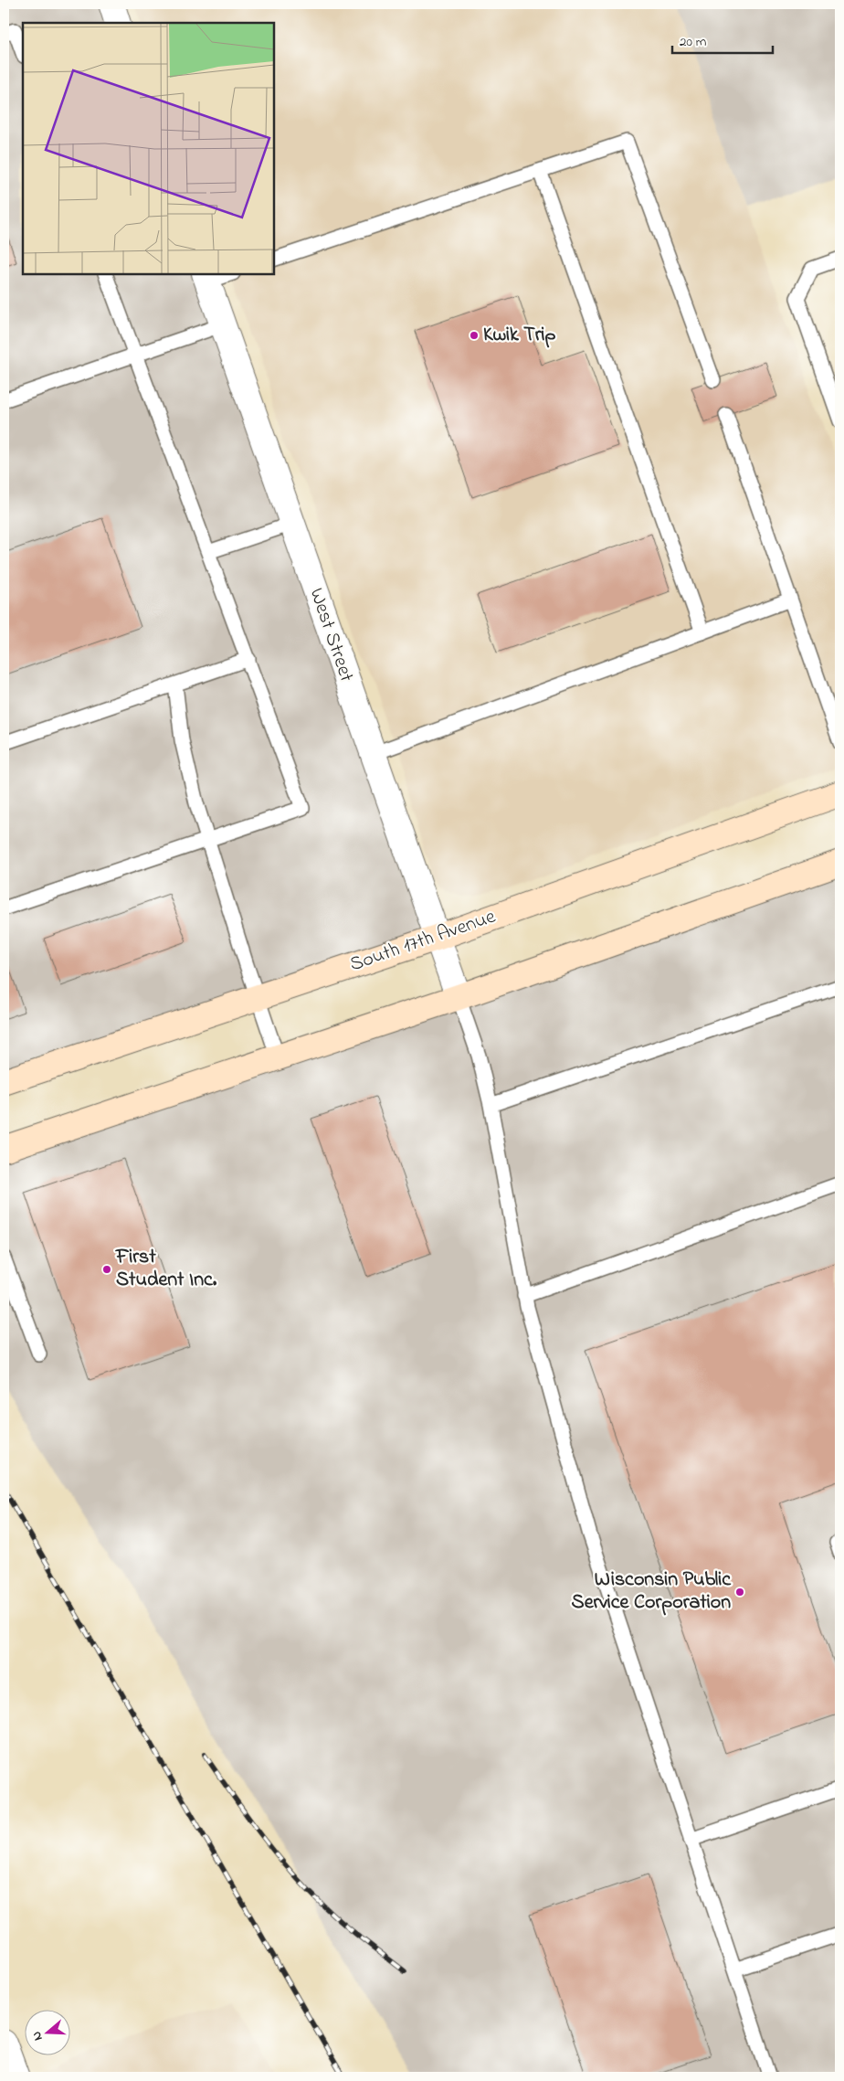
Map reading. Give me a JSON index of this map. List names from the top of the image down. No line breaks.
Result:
{"streets":{"main road":["South 17th Avenue"],"street":["West Street"]},"crossings":[["West Street","South 17th Avenue"]],"places":["Kwik Trip","First Student Inc.","Wisconsin Public Service Corporation"],"scale_bar":"20 m","north":"left"}
